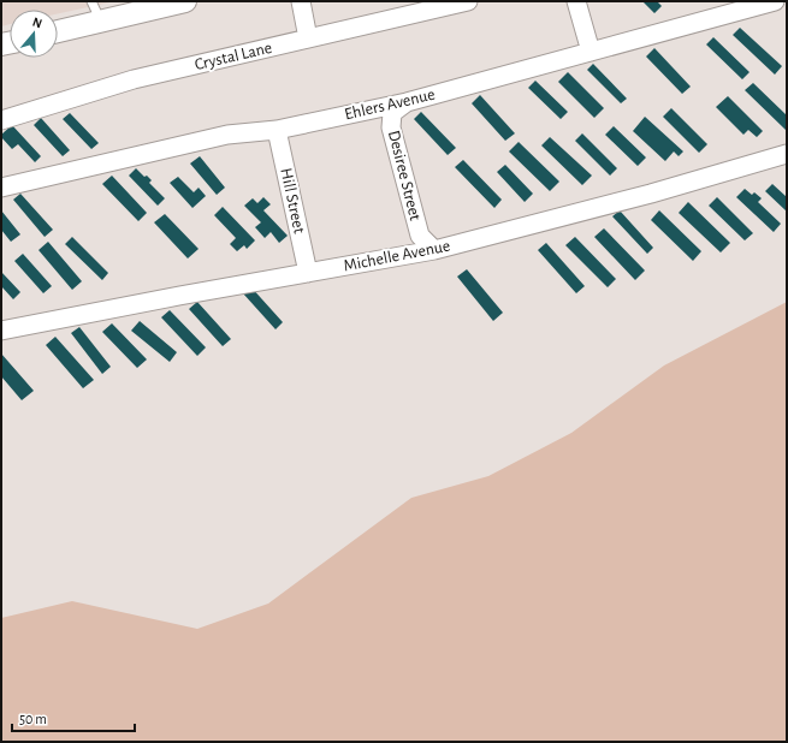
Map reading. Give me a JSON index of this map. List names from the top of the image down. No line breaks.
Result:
{"streets":{"street":["Crystal Lane","Ehlers Avenue","Desiree Street","Hill Street","Michelle Avenue"]},"crossings":[["Ehlers Avenue","Desiree Street"],["Ehlers Avenue","Hill Street"],["Desiree Street","Michelle Avenue"],["Hill Street","Michelle Avenue"]],"scale_bar":"50 m","north":"top"}
